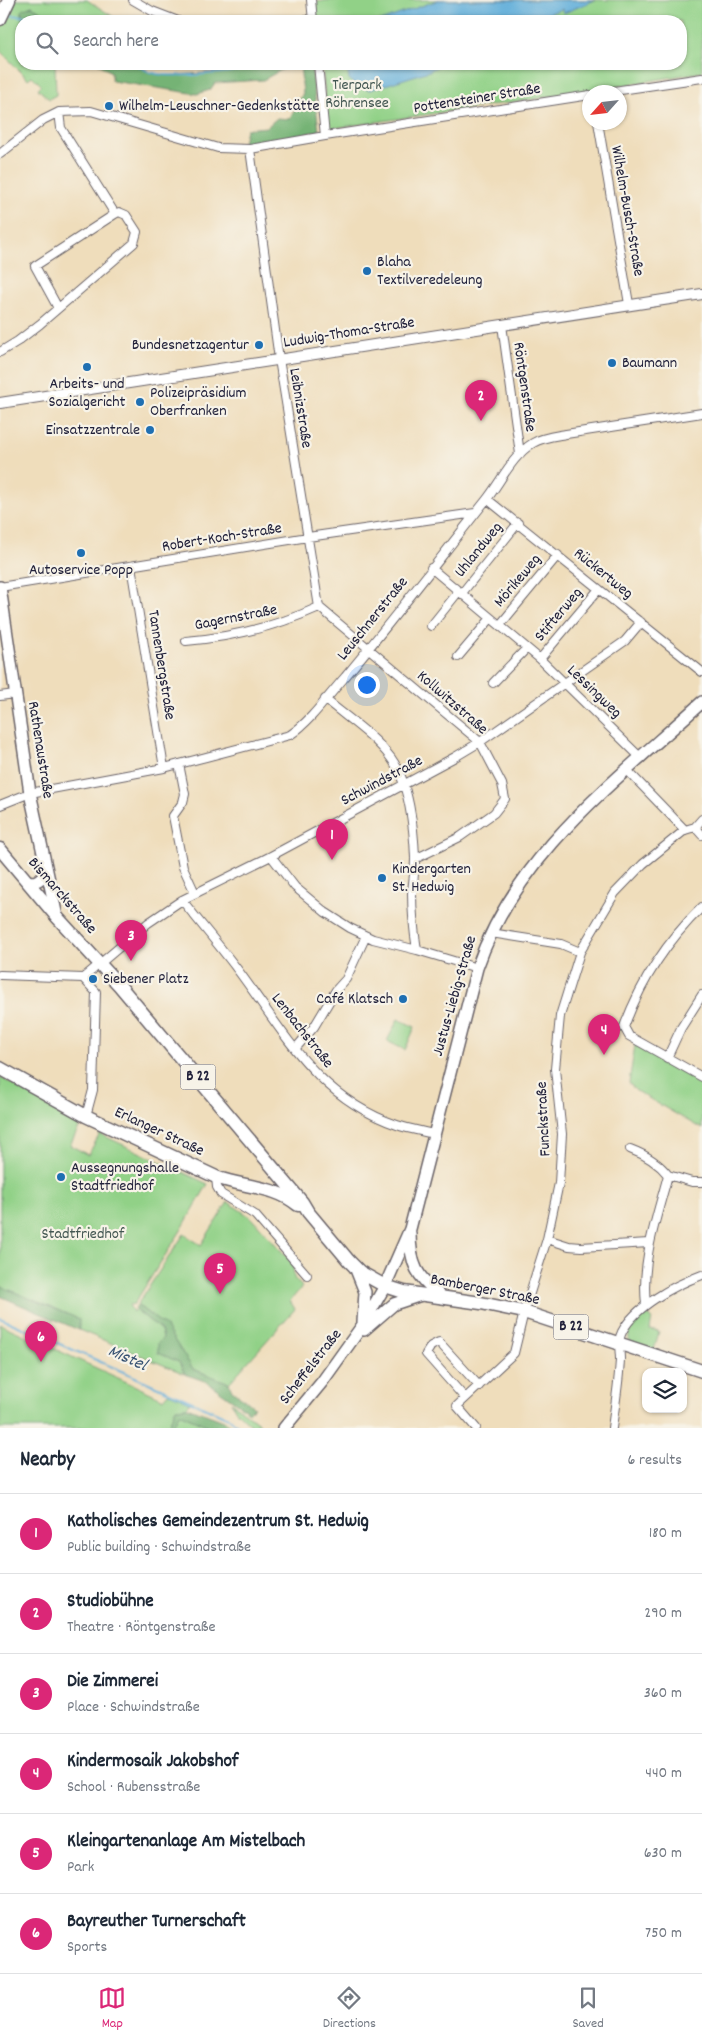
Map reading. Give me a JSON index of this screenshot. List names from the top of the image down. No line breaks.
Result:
{"streets":{"main road":["Rathenaustraße","Bismarckstraße","Justus-Liebig-Straße","B 22","Erlanger Straße","Bamberger Straße","Scheffelstraße"],"street":["Pottensteiner Straße","Wilhelm-Busch-Straße","Ludwig-Thoma-Straße","Röntgenstraße","Leibnizstraße","Robert-Koch-Straße","Uhlandweg","Rückertweg","Mörikeweg","Stifterweg","Gagernstraße","Leuschnerstraße","Tannenbergstraße","Lessingweg","Kollwitzstraße","Schwindstraße","Lenbachstraße","Funckstraße"]},"crossings":[["Pottensteiner Straße","Leibnizstraße"],["Wilhelm-Busch-Straße","Ludwig-Thoma-Straße"],["Ludwig-Thoma-Straße","Röntgenstraße"],["Ludwig-Thoma-Straße","Leibnizstraße"],["Röntgenstraße","Leuschnerstraße"],["Leibnizstraße","Robert-Koch-Straße"],["Leibnizstraße","Gagernstraße"],["Robert-Koch-Straße","Leuschnerstraße"],["Robert-Koch-Straße","Tannenbergstraße"],["Robert-Koch-Straße","Rathenaustraße"],["Uhlandweg","Rückertweg"],["Uhlandweg","Lessingweg"],["Rückertweg","Mörikeweg"],["Rückertweg","Stifterweg"],["Rückertweg","Leuschnerstraße"],["Rückertweg","Schwindstraße"],["Mörikeweg","Lessingweg"],["Stifterweg","Lessingweg"],["Leuschnerstraße","Tannenbergstraße"],["Leuschnerstraße","Lessingweg"],["Leuschnerstraße","Kollwitzstraße"],["Leuschnerstraße","Rathenaustraße"],["Lessingweg","Schwindstraße"],["Lessingweg","Justus-Liebig-Straße"],["Kollwitzstraße","Schwindstraße"],["Rathenaustraße","Bismarckstraße"],["Schwindstraße","Bismarckstraße"],["Schwindstraße","Lenbachstraße"],["Bismarckstraße","B 22"],["Justus-Liebig-Straße","Lenbachstraße"],["Justus-Liebig-Straße","Scheffelstraße"],["B 22","Erlanger Straße"],["B 22","Bamberger Straße"],["B 22","Scheffelstraße"],["Funckstraße","Bamberger Straße"],["Bamberger Straße","Scheffelstraße"]],"water":["Mistel"],"parks":["Tierpark Röhrensee","Stadtfriedhof"],"places":["Wilhelm-Leuschner-Gedenkstätte","Blaha Textilveredeleung","Bundesnetzagentur","Baumann","Arbeits- und Sozialgericht","Polizeipräsidium Oberfranken","Einsatzzentrale","Autoservice Popp","Kindergarten St. Hedwig","Siebener Platz","Café Klatsch","Aussegnungshalle Stadtfriedhof"],"north":"bottom left","page":{"search":"Search here","pins":["2","1","3","4","5","6"],"heading":["Nearby","6 results"],"list":[{"mark":"1","name":"Katholisches Gemeindezentrum St. Hedwig","note":"Public building · Schwindstraße","value":"180 m"},{"mark":"2","name":"Studiobühne","note":"Theatre · Röntgenstraße","value":"290 m"},{"mark":"3","name":"Die Zimmerei","note":"Place · Schwindstraße","value":"360 m"},{"mark":"4","name":"Kindermosaik Jakobshof","note":"School · Rubensstraße","value":"440 m"},{"mark":"5","name":"Kleingartenanlage Am Mistelbach","note":"Park","value":"630 m"},{"mark":"6","name":"Bayreuther Turnerschaft","note":"Sports","value":"750 m"}],"nav":["Map","Directions","Saved"]}}
